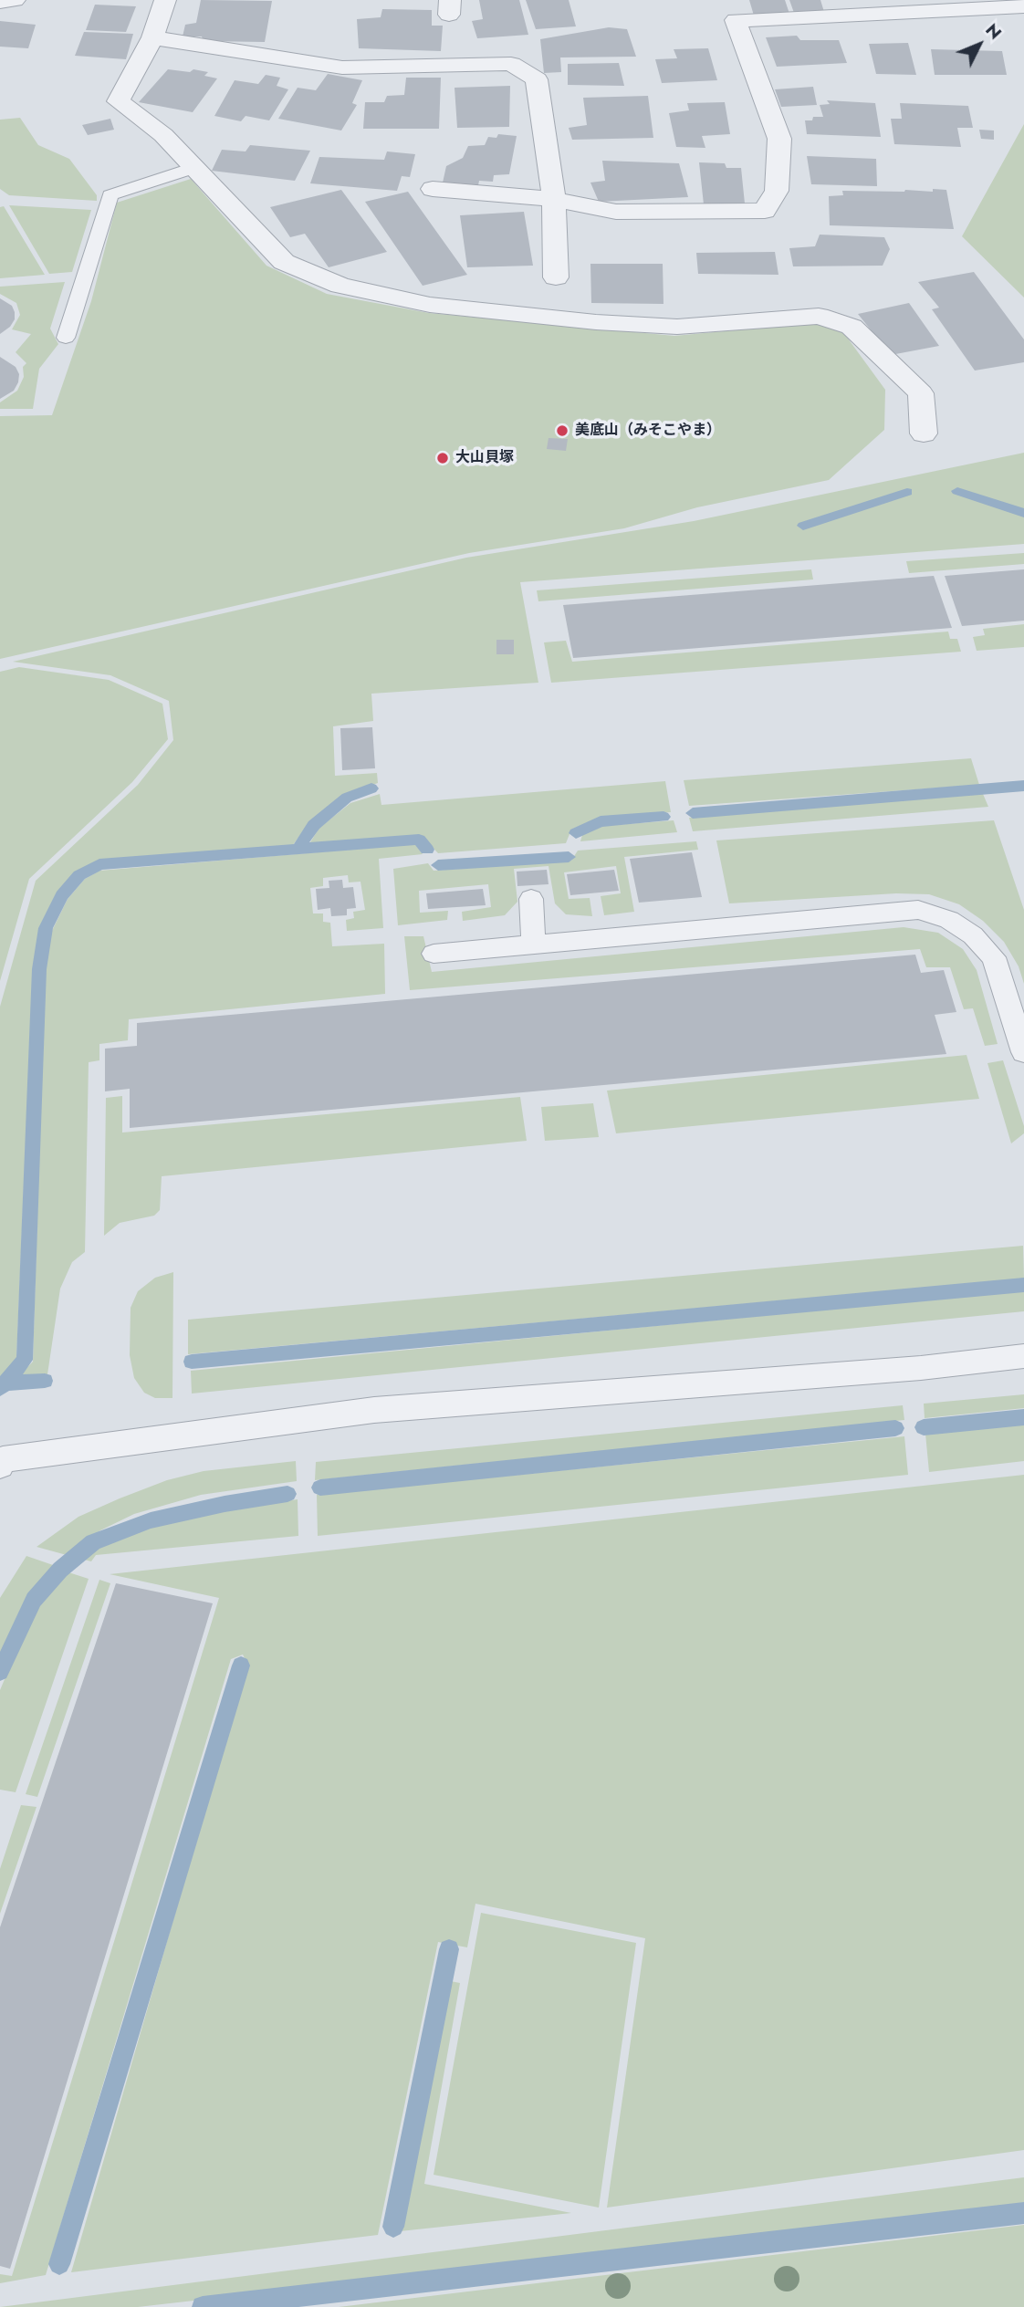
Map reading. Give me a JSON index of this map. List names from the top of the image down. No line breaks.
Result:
{"places":["美底山（みそこやま）","大山貝塚"],"north":"top right"}
